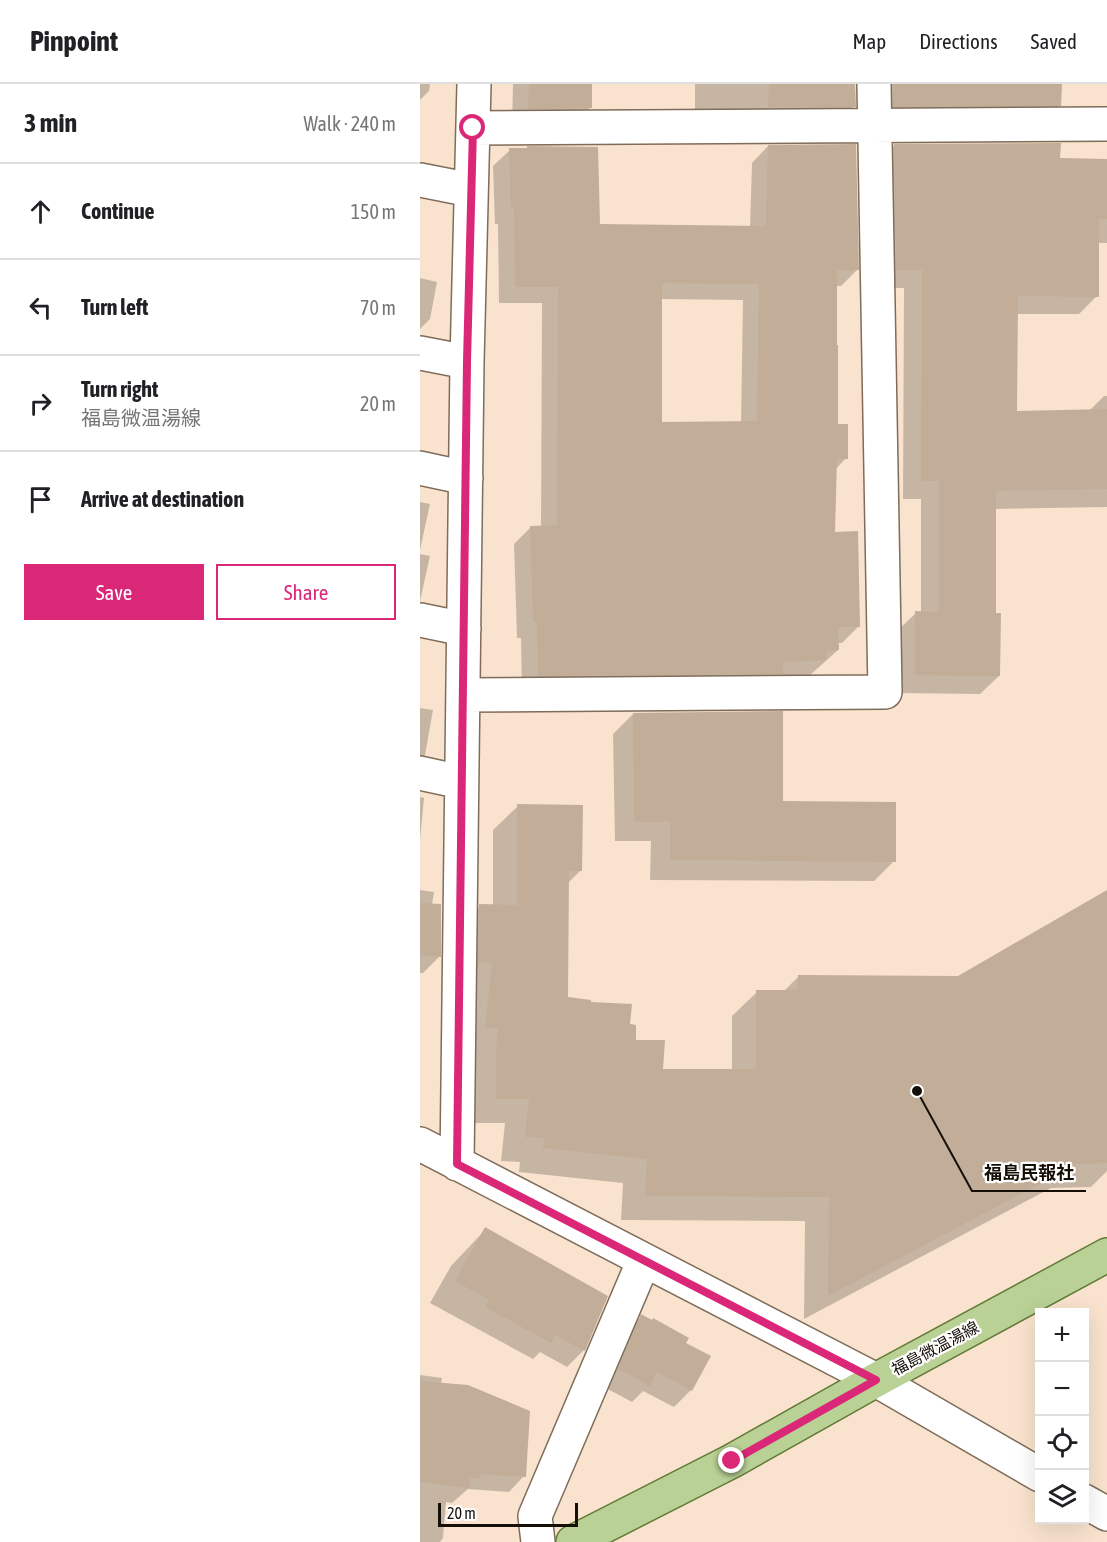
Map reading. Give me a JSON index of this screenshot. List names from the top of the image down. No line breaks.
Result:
{"streets":{"main road":["福島微温湯線"]},"places":["福島民報社"],"scale_bar":"20 m","page":{"header":"Pinpoint","nav":["Map","Directions","Saved"],"heading":["3 min","Walk · 240 m"],"list":[["Continue","150 m"],["Turn left","70 m"],["Turn right","福島微温湯線","20 m"],"Arrive at destination"],"buttons":["Save","Share"],"map_buttons":["+","−"],"scale":"20 m"}}
